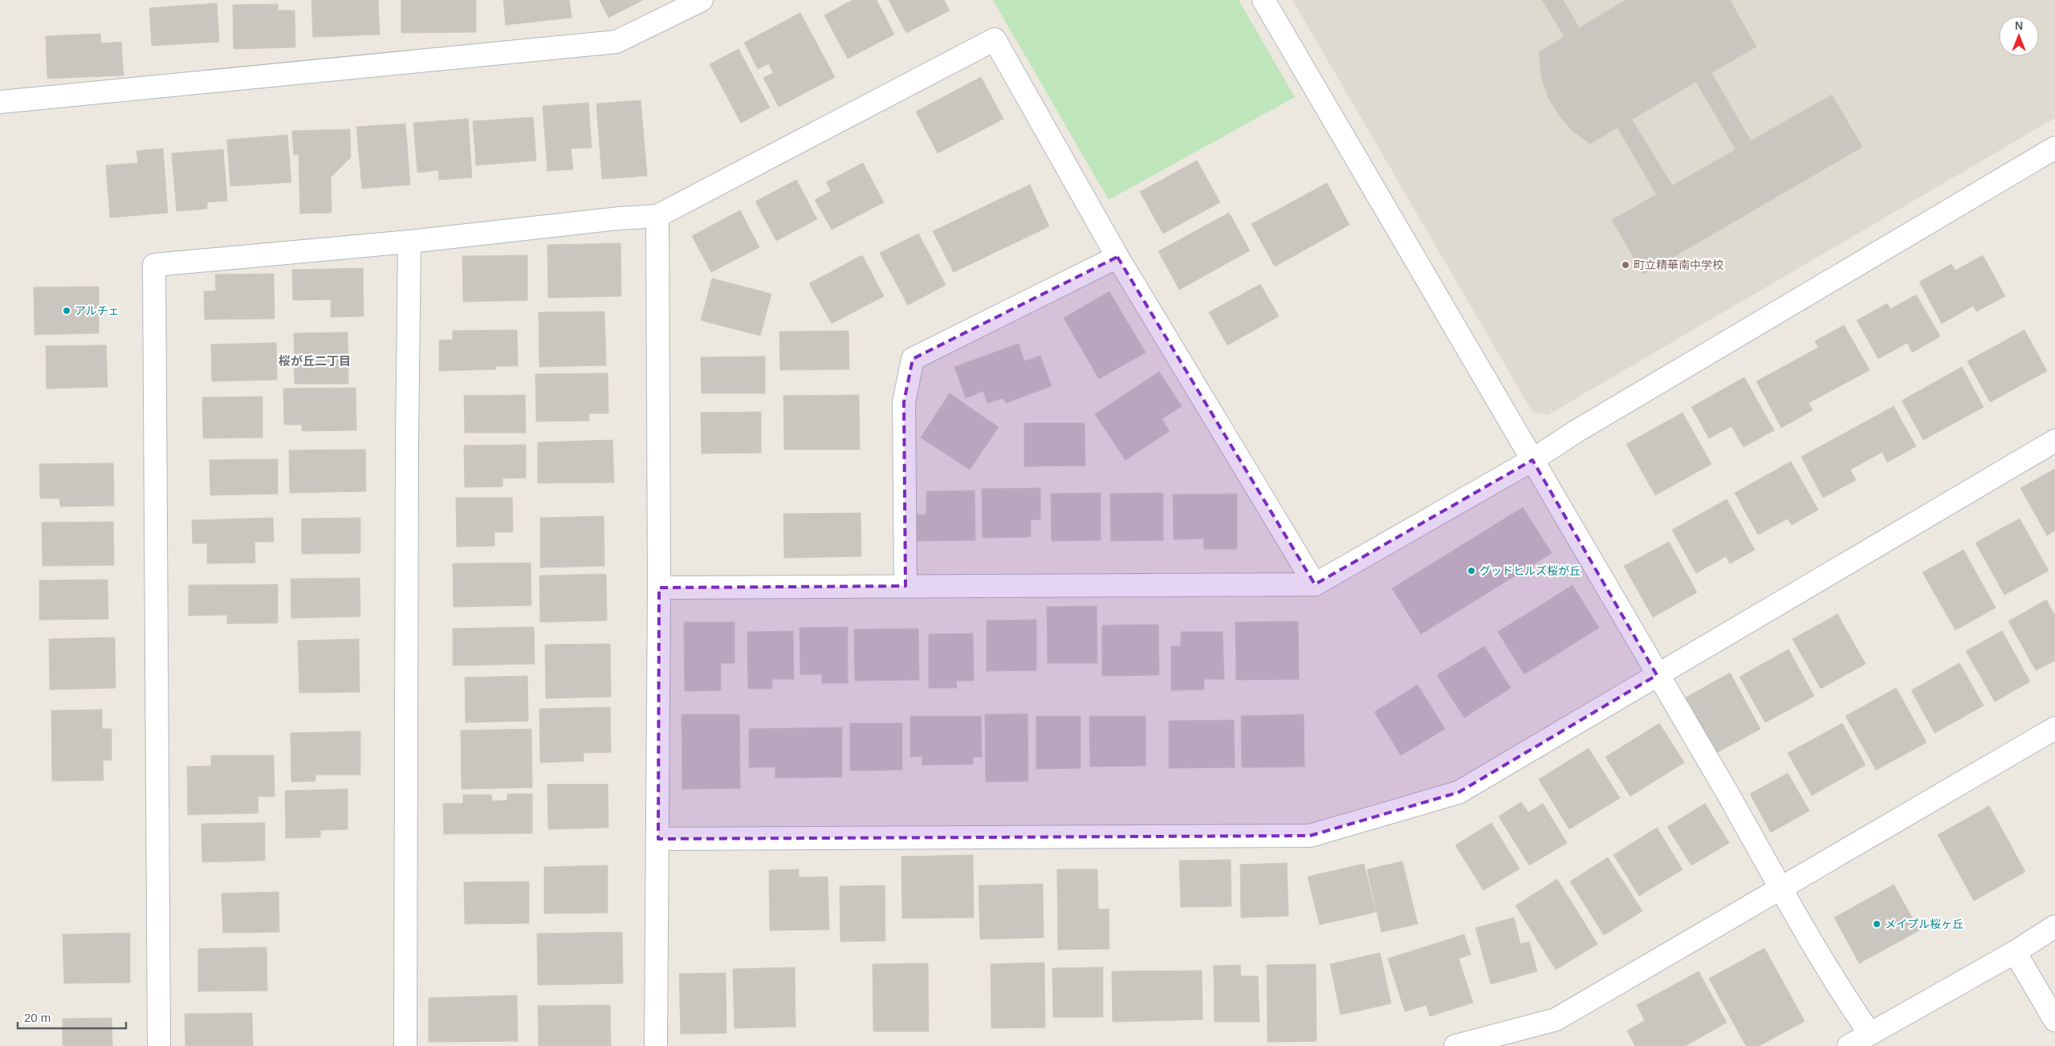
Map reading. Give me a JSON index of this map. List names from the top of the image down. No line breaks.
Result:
{"districts":["桜が丘二丁目"],"places":["町立精華南中学校","アルチェ","グッドヒルズ桜が丘","メイプル桜ヶ丘"],"scale_bar":"20 m","north":"top"}
